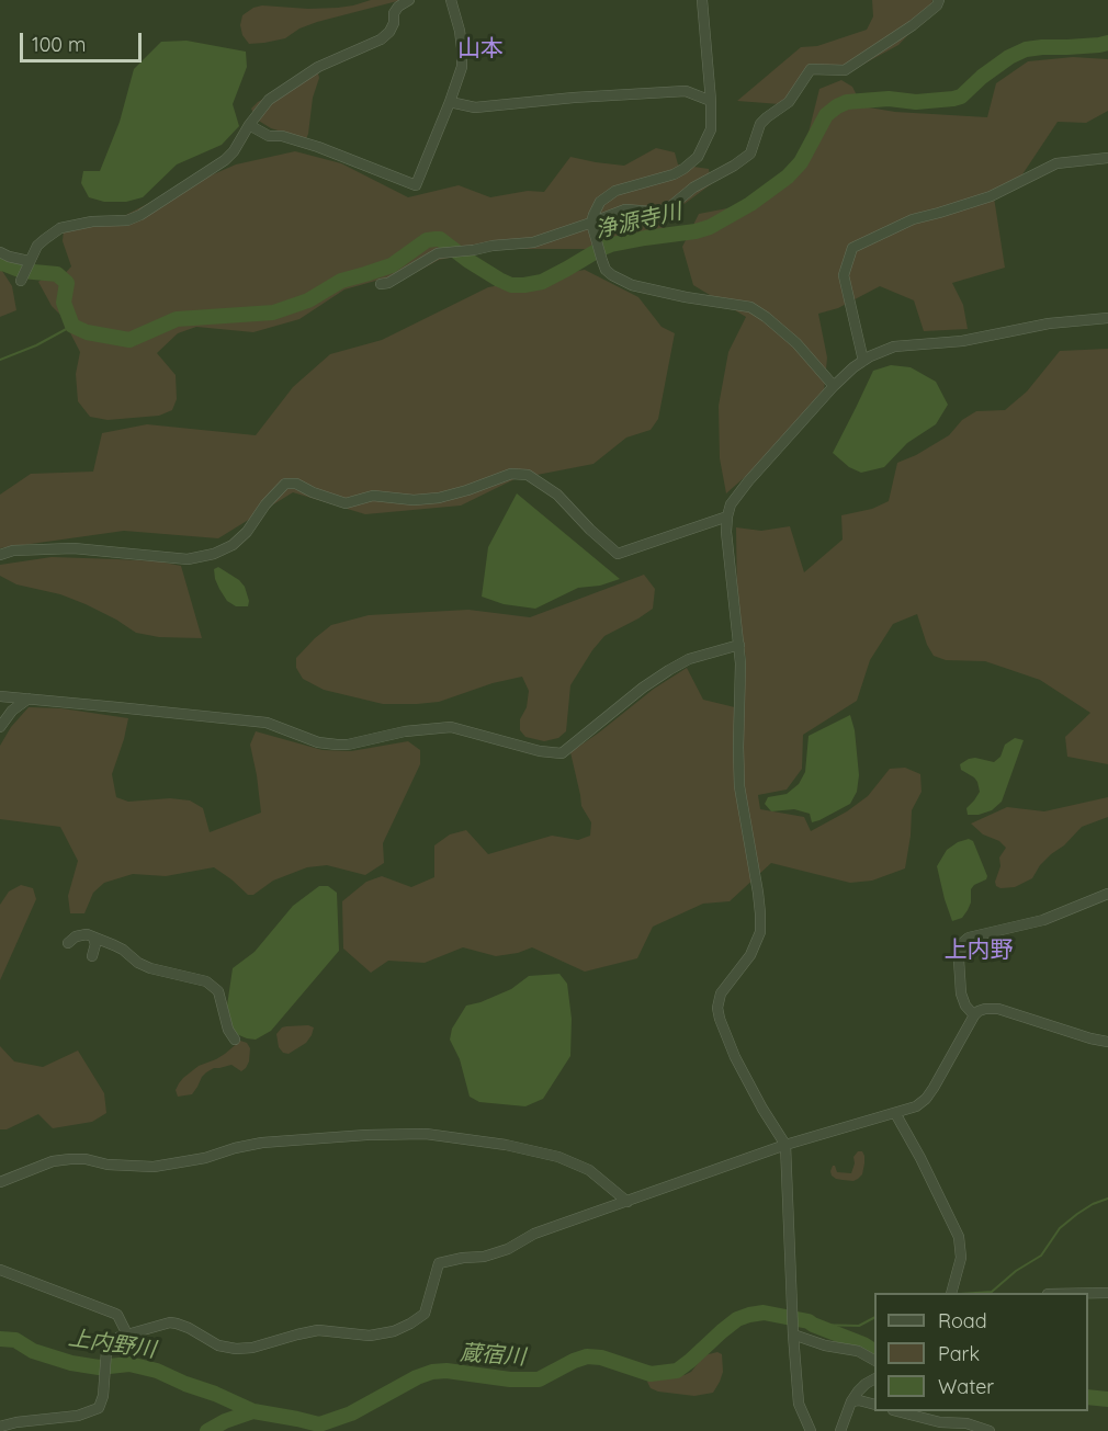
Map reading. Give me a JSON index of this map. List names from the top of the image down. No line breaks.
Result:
{"districts":["山本","上内野"],"water":["浄源寺川","上内野川","蔵宿川"],"legend":["Road","Park","Water"],"scale_bar":"100 m"}
